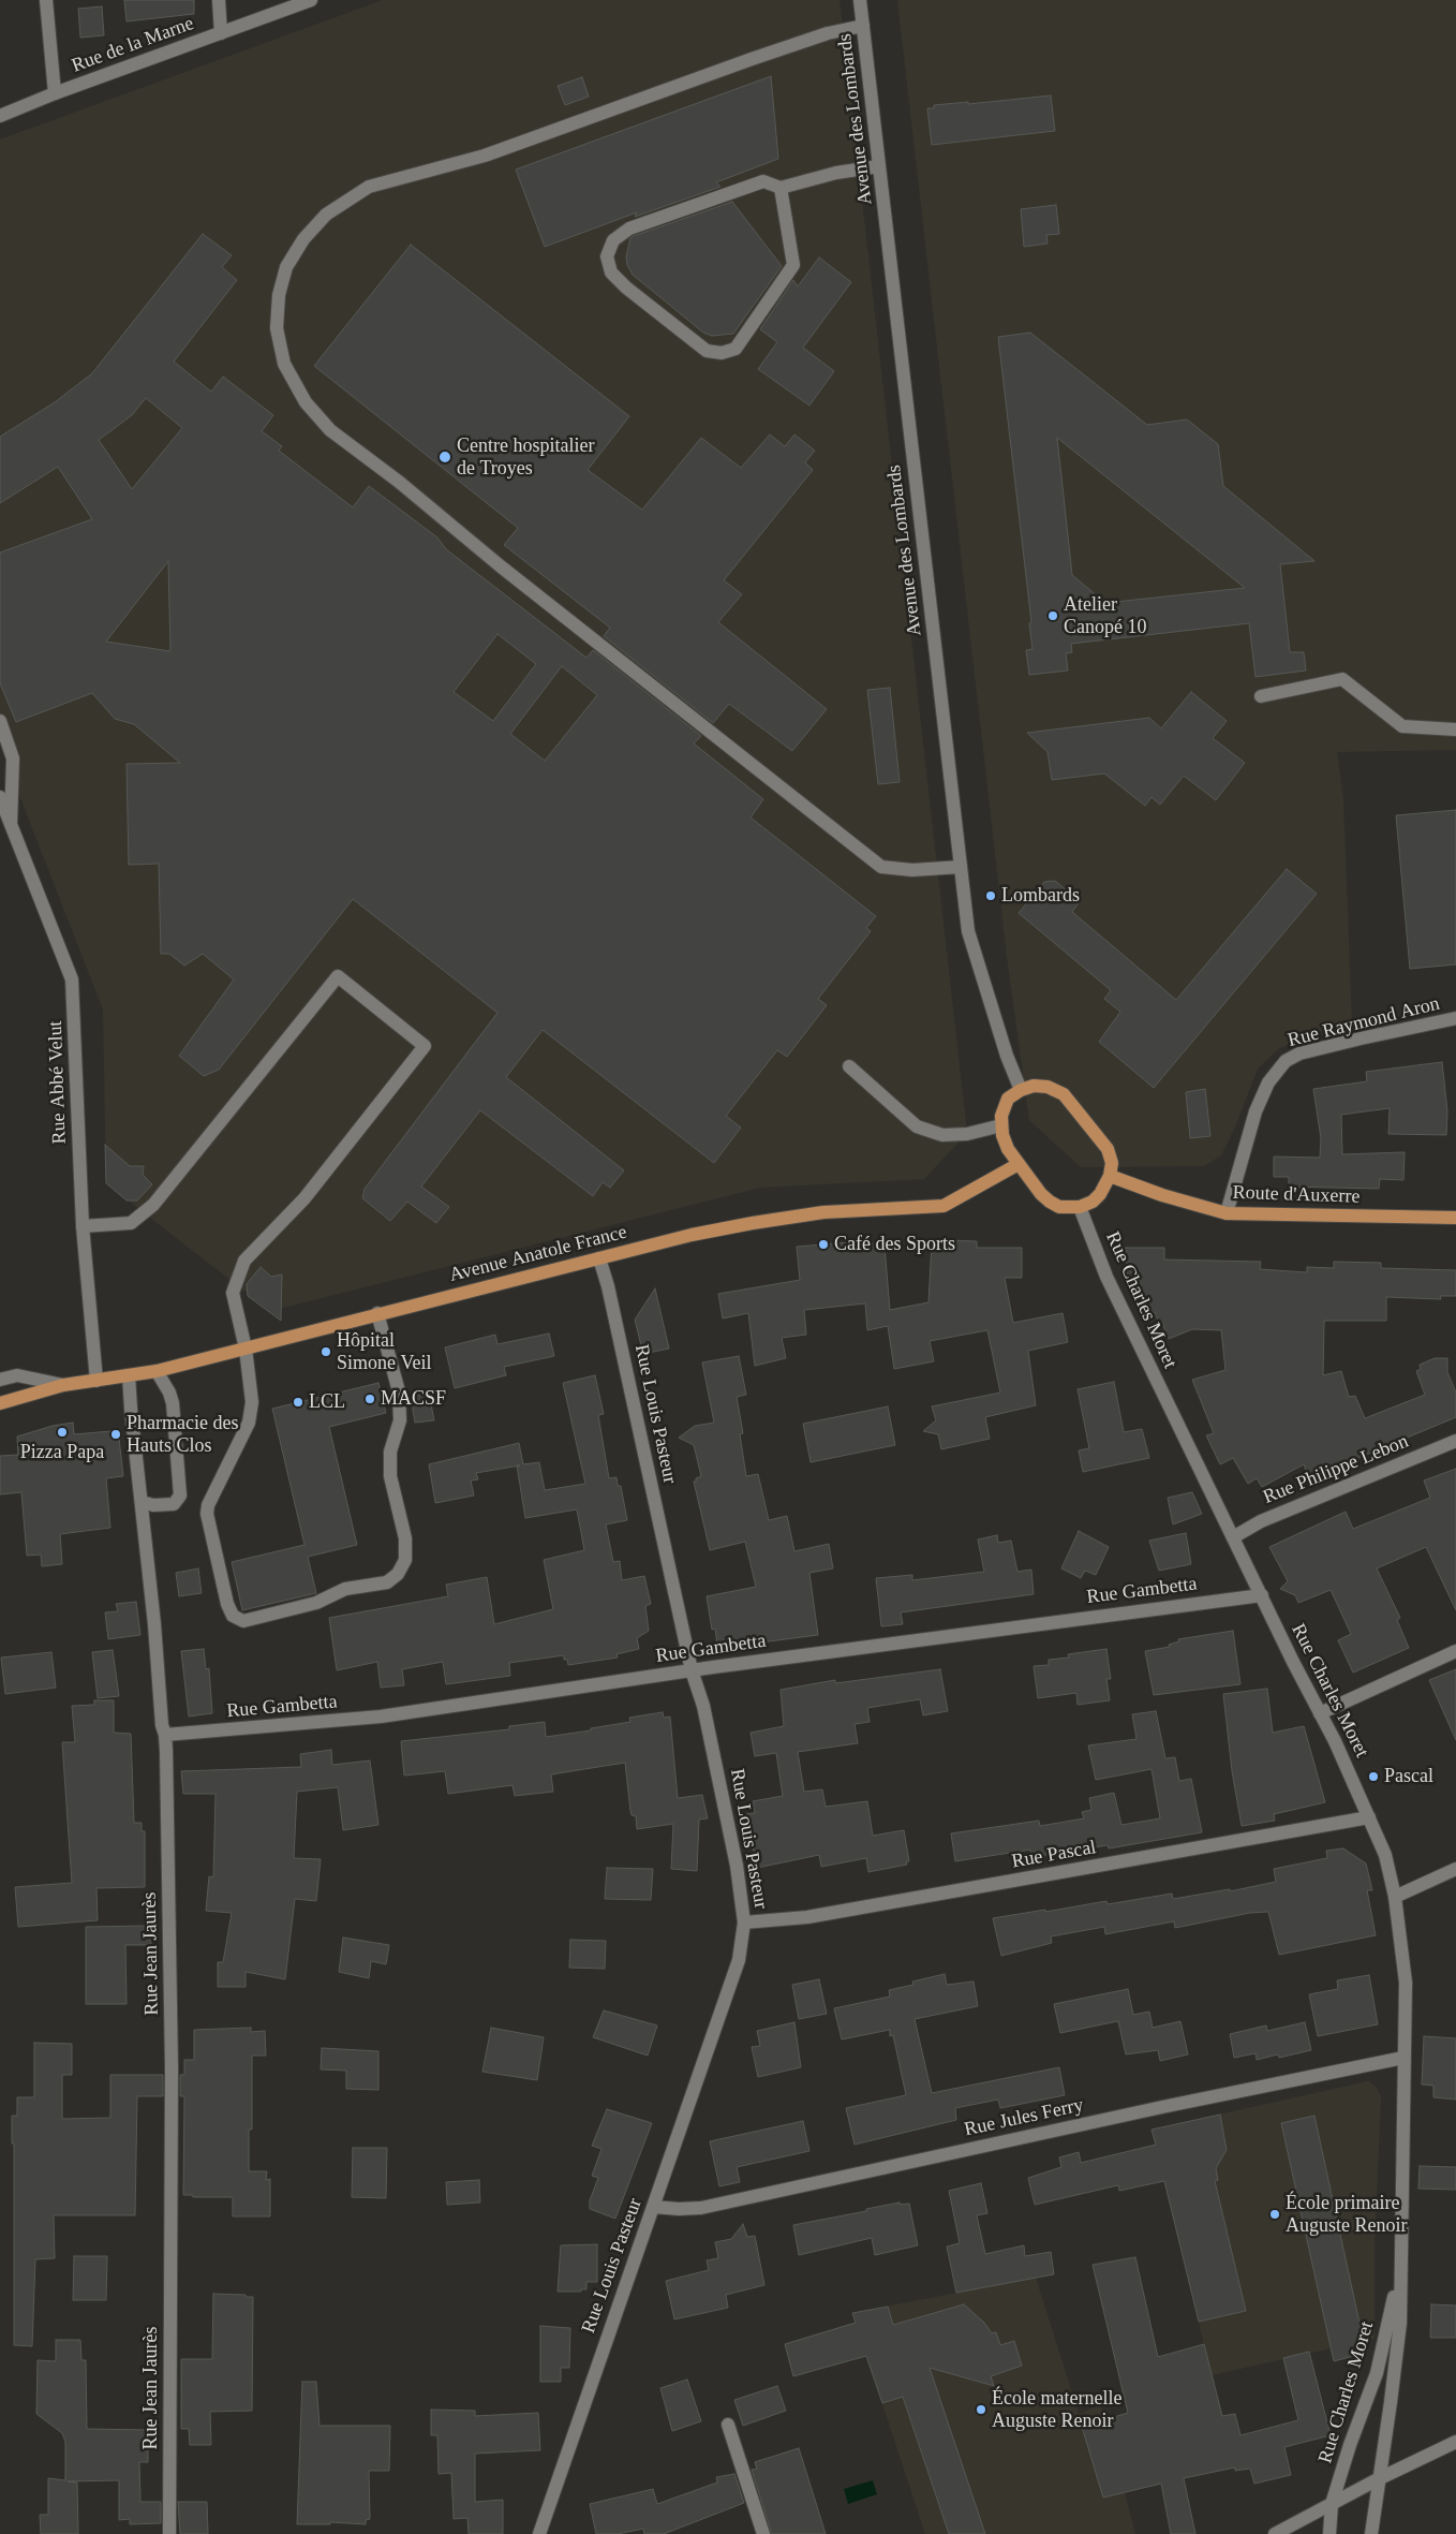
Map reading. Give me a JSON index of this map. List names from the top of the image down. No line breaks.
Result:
{"streets":{"main road":["Route d'Auxerre","Avenue Anatole France"],"street":["Rue de la Marne","Avenue des Lombards","Rue Raymond Aron","Rue Abbé Velut","Rue Charles Moret","Rue Louis Pasteur","Rue Philippe Lebon","Rue Gambetta","Rue Pascal","Rue Jean Jaurès","Rue Jules Ferry"]},"crossings":[["Avenue des Lombards","Route d'Auxerre"],["Avenue des Lombards","Avenue Anatole France"],["Avenue des Lombards","Rue Charles Moret"],["Rue Raymond Aron","Route d'Auxerre"],["Rue Abbé Velut","Avenue Anatole France"],["Route d'Auxerre","Avenue Anatole France"],["Route d'Auxerre","Rue Charles Moret"],["Avenue Anatole France","Rue Charles Moret"],["Avenue Anatole France","Rue Louis Pasteur"],["Avenue Anatole France","Rue Jean Jaurès"],["Rue Charles Moret","Rue Philippe Lebon"],["Rue Charles Moret","Rue Gambetta"],["Rue Charles Moret","Rue Pascal"],["Rue Charles Moret","Rue Jules Ferry"],["Rue Louis Pasteur","Rue Gambetta"],["Rue Louis Pasteur","Rue Pascal"],["Rue Louis Pasteur","Rue Jules Ferry"],["Rue Gambetta","Rue Jean Jaurès"]],"places":["Centre hospitalier de Troyes","Atelier Canopé 10","Lombards","Café des Sports","Hôpital Simone Veil","MACSF","LCL","Pizza Papa","Pharmacie des Hauts Clos","Pascal","École primaire Auguste Renoir","École maternelle Auguste Renoir"]}
